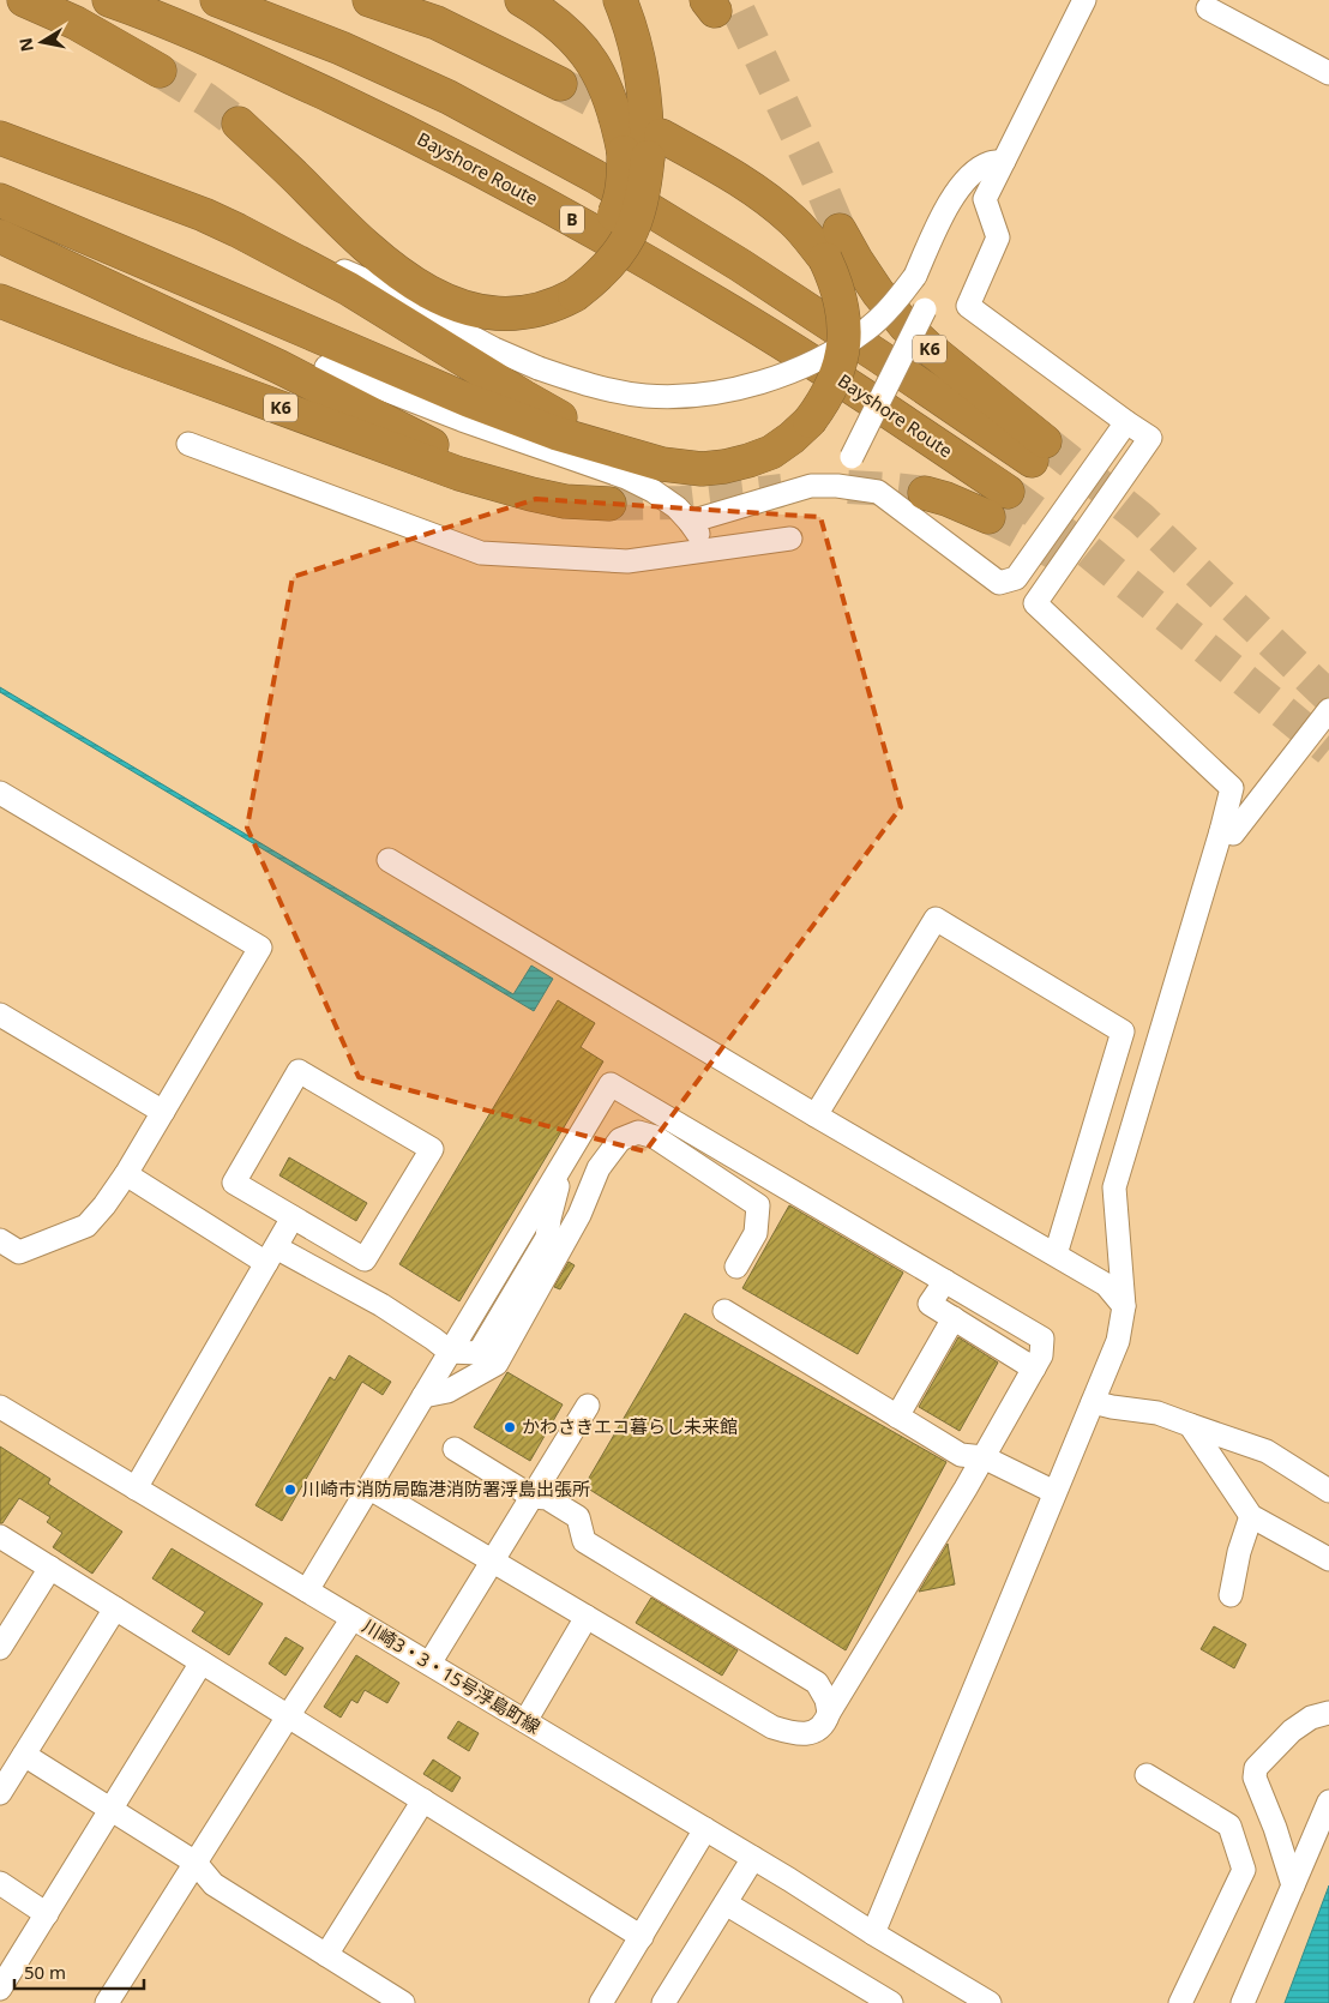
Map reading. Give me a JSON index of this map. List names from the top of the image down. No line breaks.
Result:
{"streets":{"highway":["Bayshore Route","B","K6"],"street":["川崎3・3・15号浮島町線"]},"places":["かわさきエコ暮らし未来館","川崎市消防局臨港消防署浮島出張所"],"scale_bar":"50 m","north":"left"}
